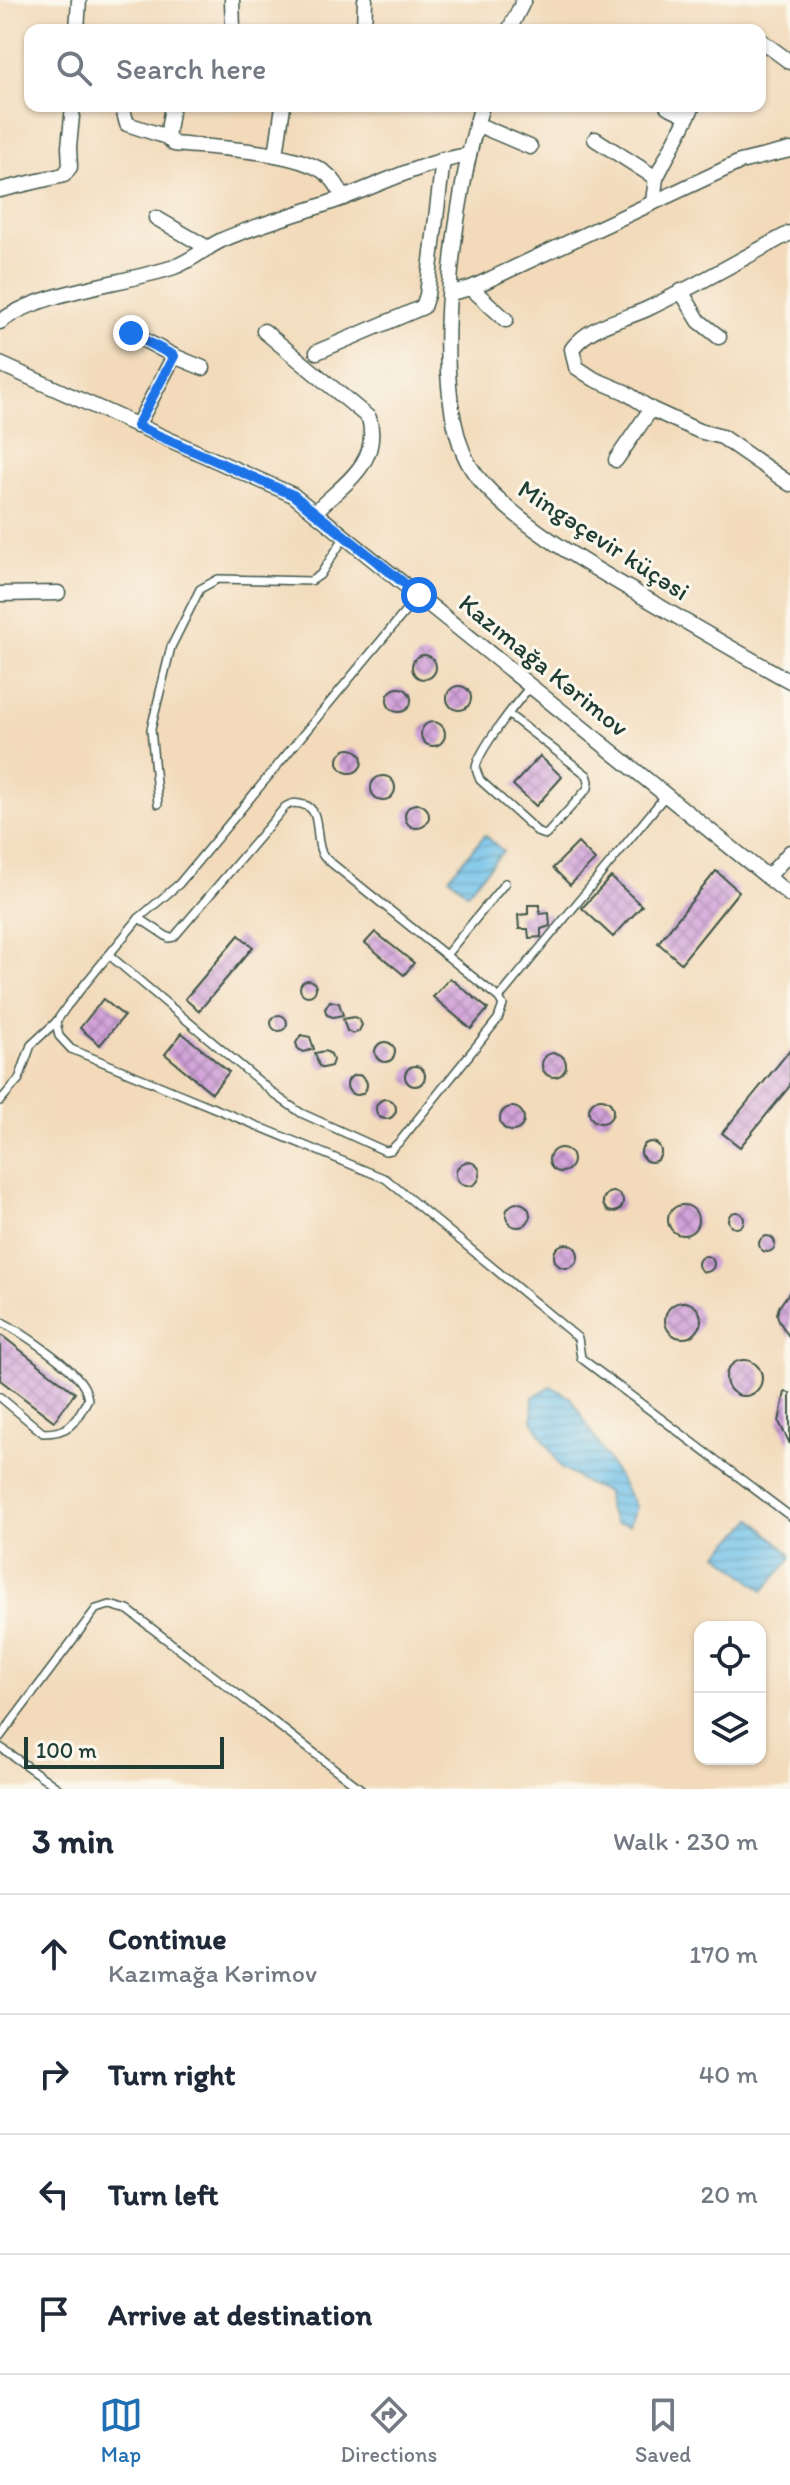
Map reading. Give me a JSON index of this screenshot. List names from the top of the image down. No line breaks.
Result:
{"streets":{"street":["Mingəçevir küçəsi","Kazımağa Kərimov"]},"scale_bar":"100 m","page":{"search":"Search here","scale":"100 m","heading":["3 min","Walk · 230 m"],"list":[["Continue","Kazımağa Kərimov","170 m"],["Turn right","40 m"],["Turn left","20 m"],"Arrive at destination"],"nav":["Map","Directions","Saved"]}}
